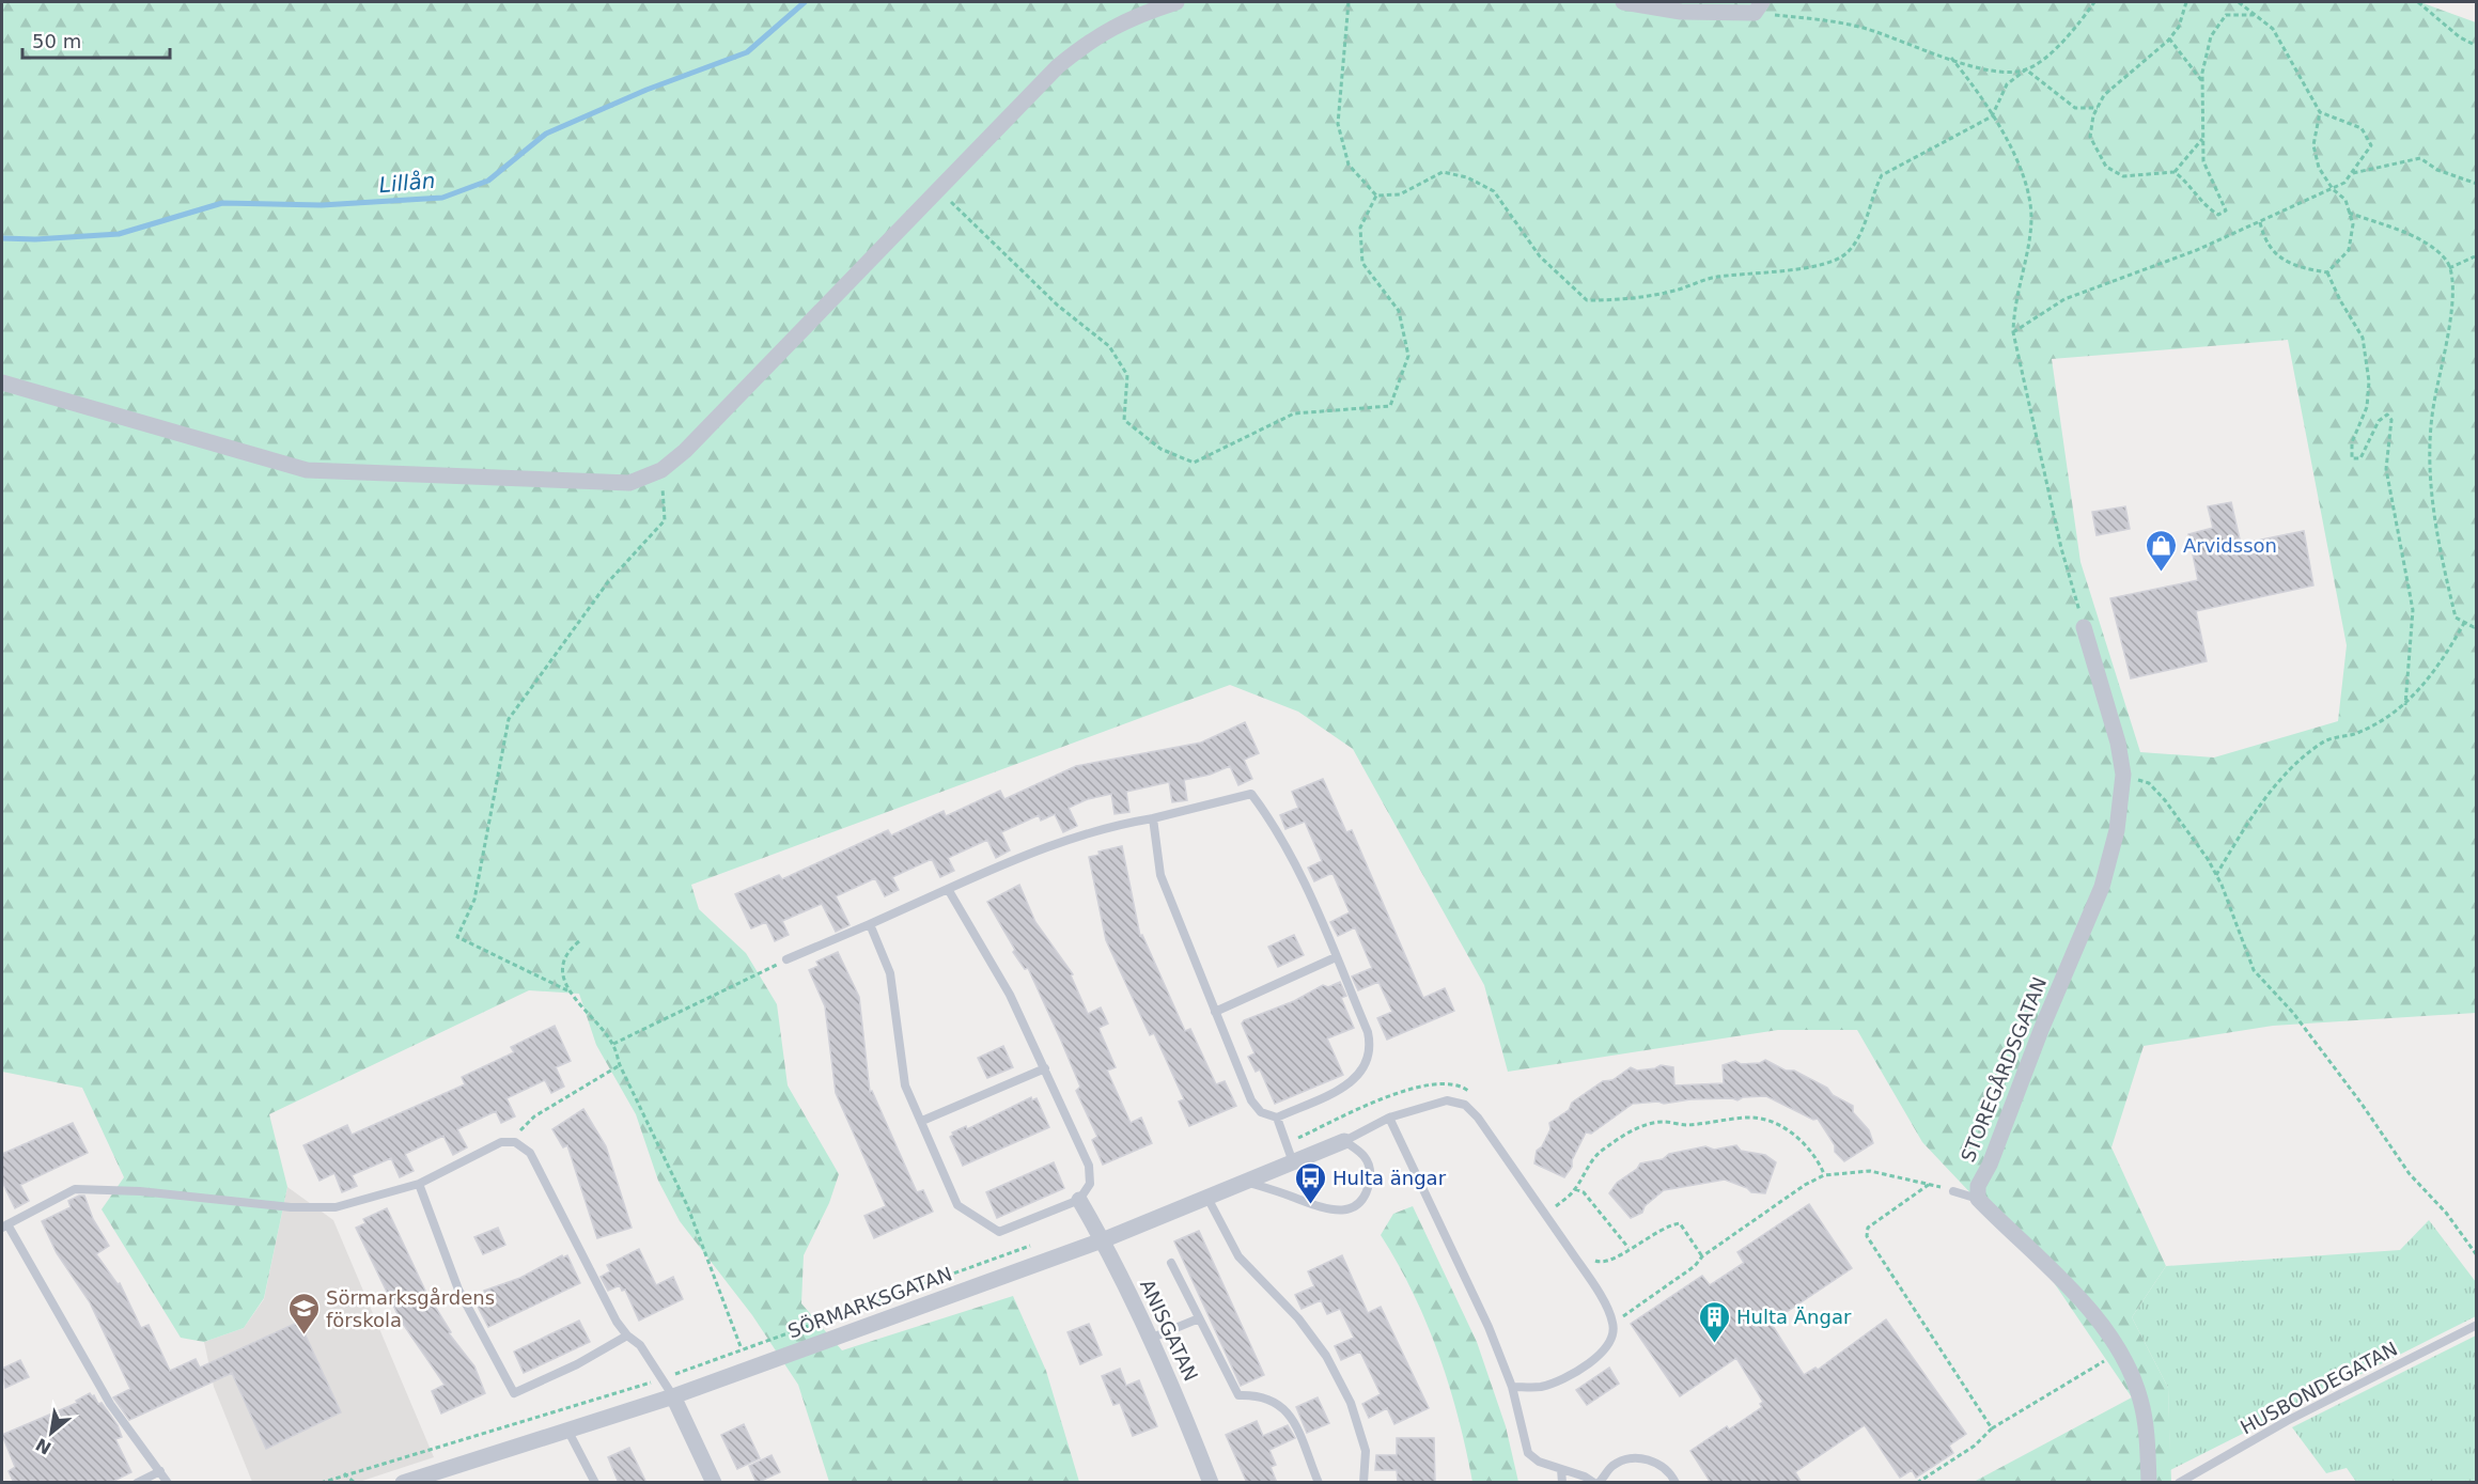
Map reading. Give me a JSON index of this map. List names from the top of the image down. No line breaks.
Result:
{"streets":{"street":["STOREGÅRDSGATAN","SÖRMARKSGATAN","ANISGATAN"],"lane":["HUSBONDEGATAN"]},"crossings":[["SÖRMARKSGATAN","ANISGATAN"]],"water":["Lillån"],"places":{"shop":["Arvidsson"],"bus stop":["Hulta ängar"],"school or university":["Sörmarksgårdens förskola"],"building":["Hulta Ängar"]},"scale_bar":"50 m","north":"bottom left"}
